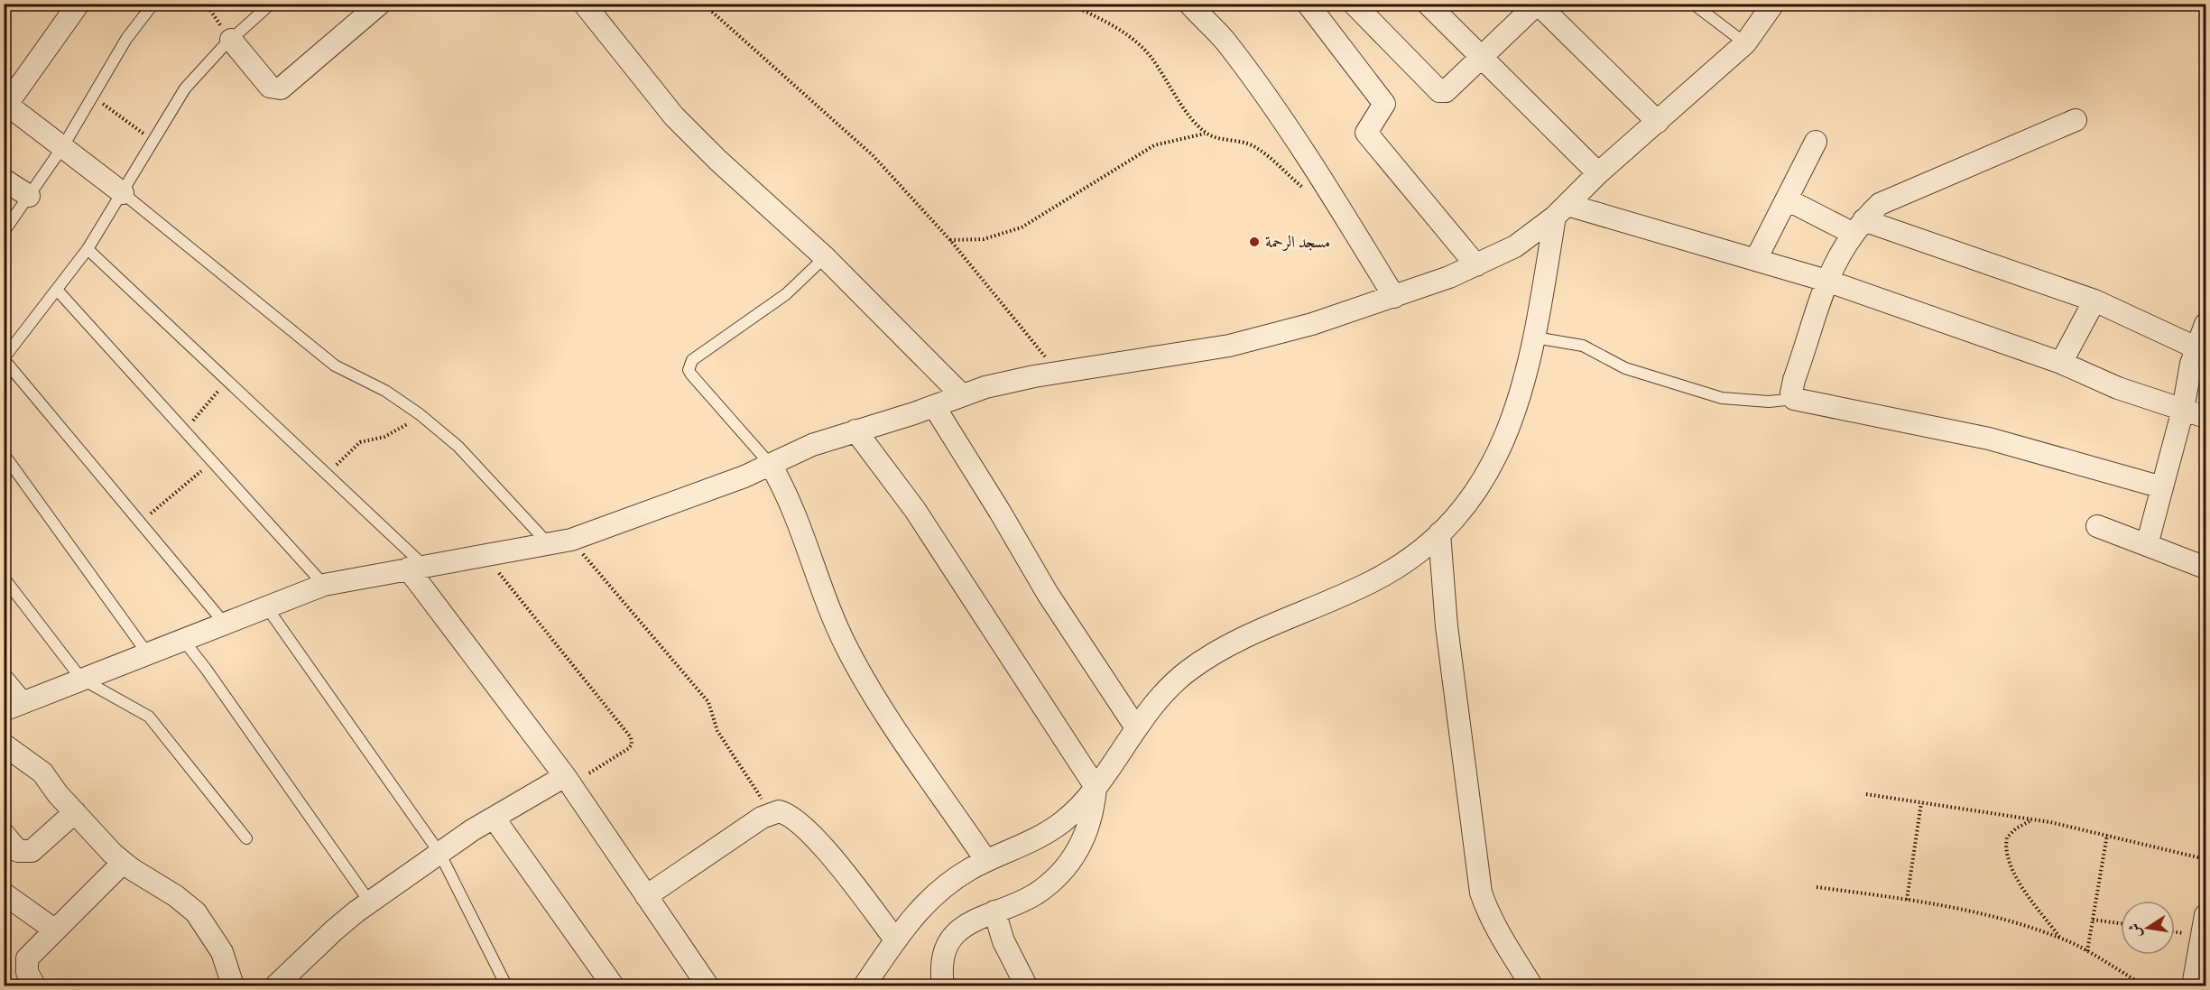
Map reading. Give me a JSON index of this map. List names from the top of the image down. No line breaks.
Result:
{"places":["مسجد الرحمة"],"north":"left"}
